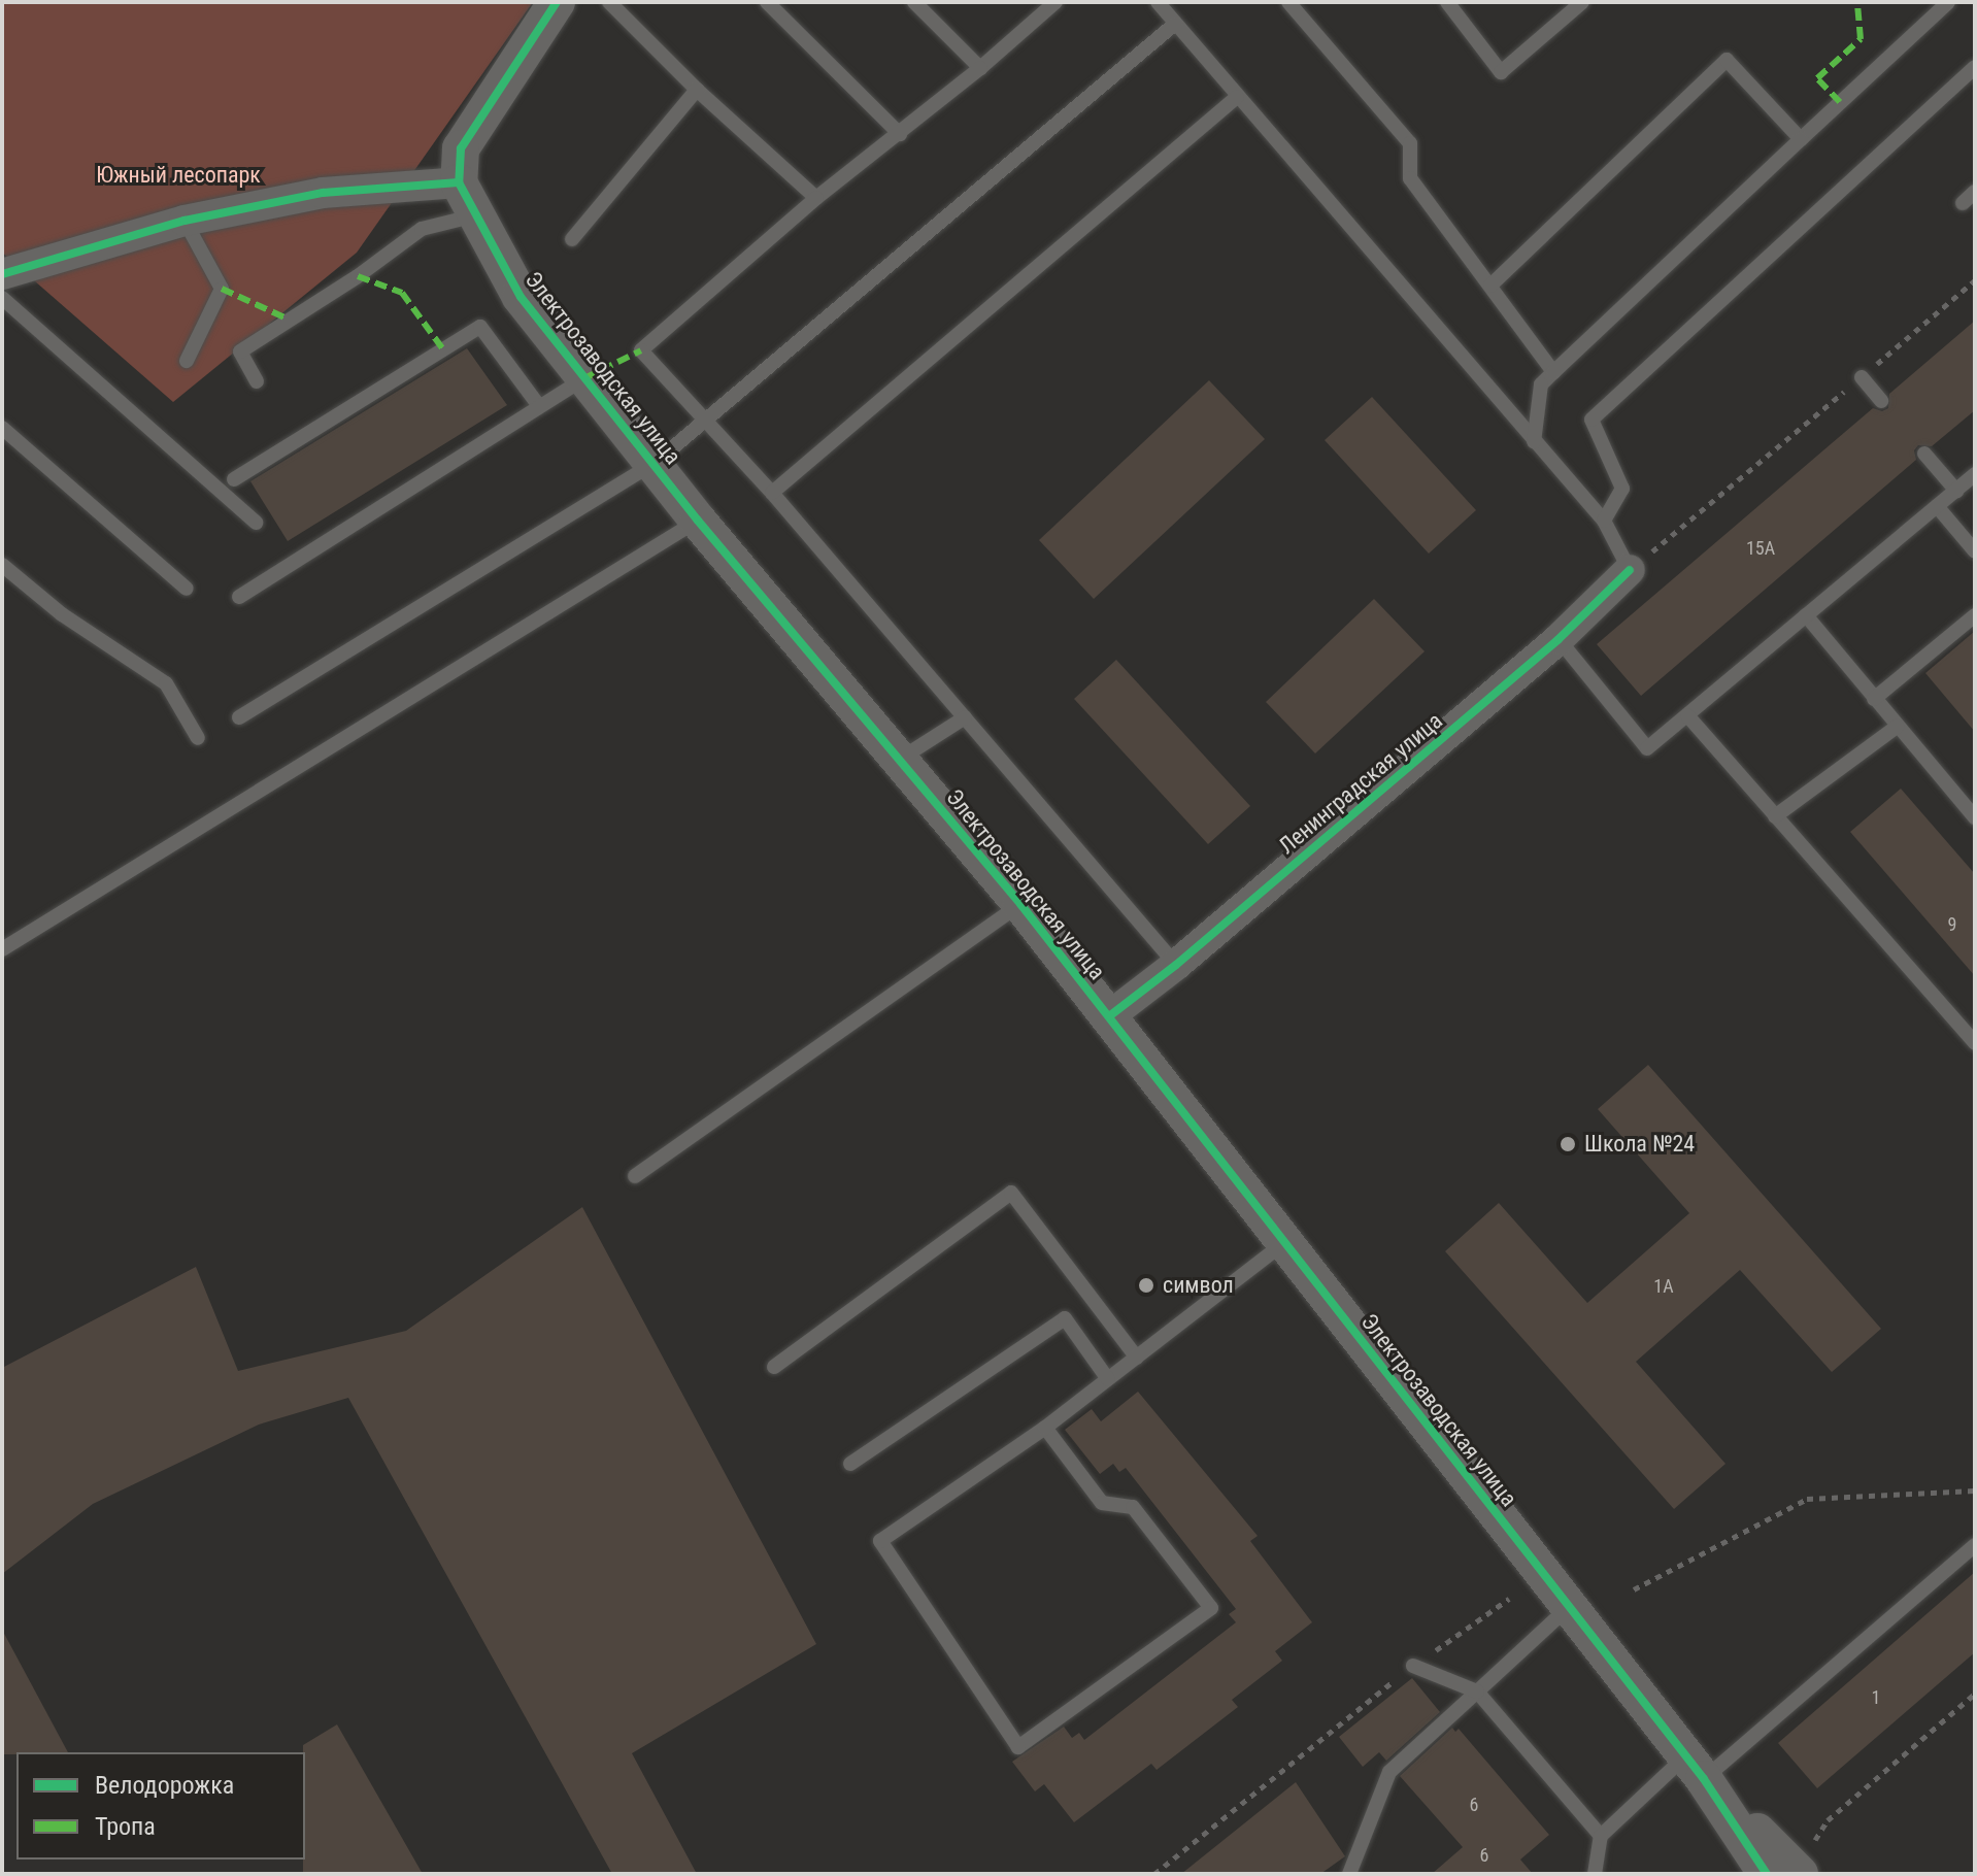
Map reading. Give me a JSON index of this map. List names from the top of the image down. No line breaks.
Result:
{"streets":{"street":["Электрозаводская улица","Ленинградская улица"]},"crossings":[["Электрозаводская улица","Ленинградская улица"]],"parks":["Южный лесопарк"],"places":["Школа №24","символ"],"house_numbers":["15А","9","1А","1","6","6"],"legend":["Велодорожка","Тропа"]}
